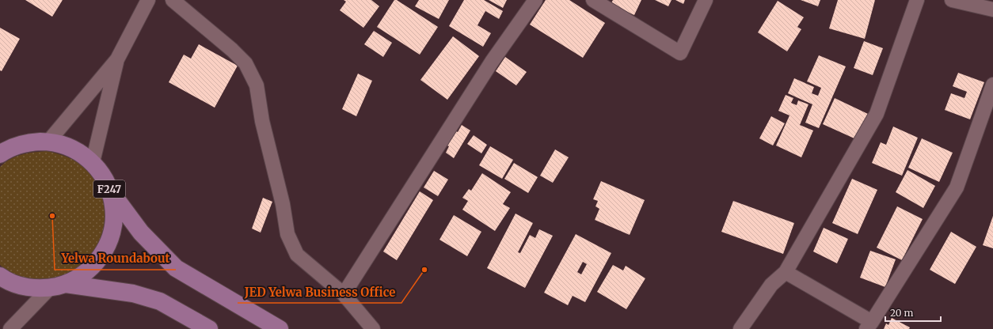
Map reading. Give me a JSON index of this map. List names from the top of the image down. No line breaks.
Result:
{"streets":{"main road":["F247"]},"places":["Yelwa Roundabout","JED Yelwa Business Office"],"scale_bar":"20 m"}
